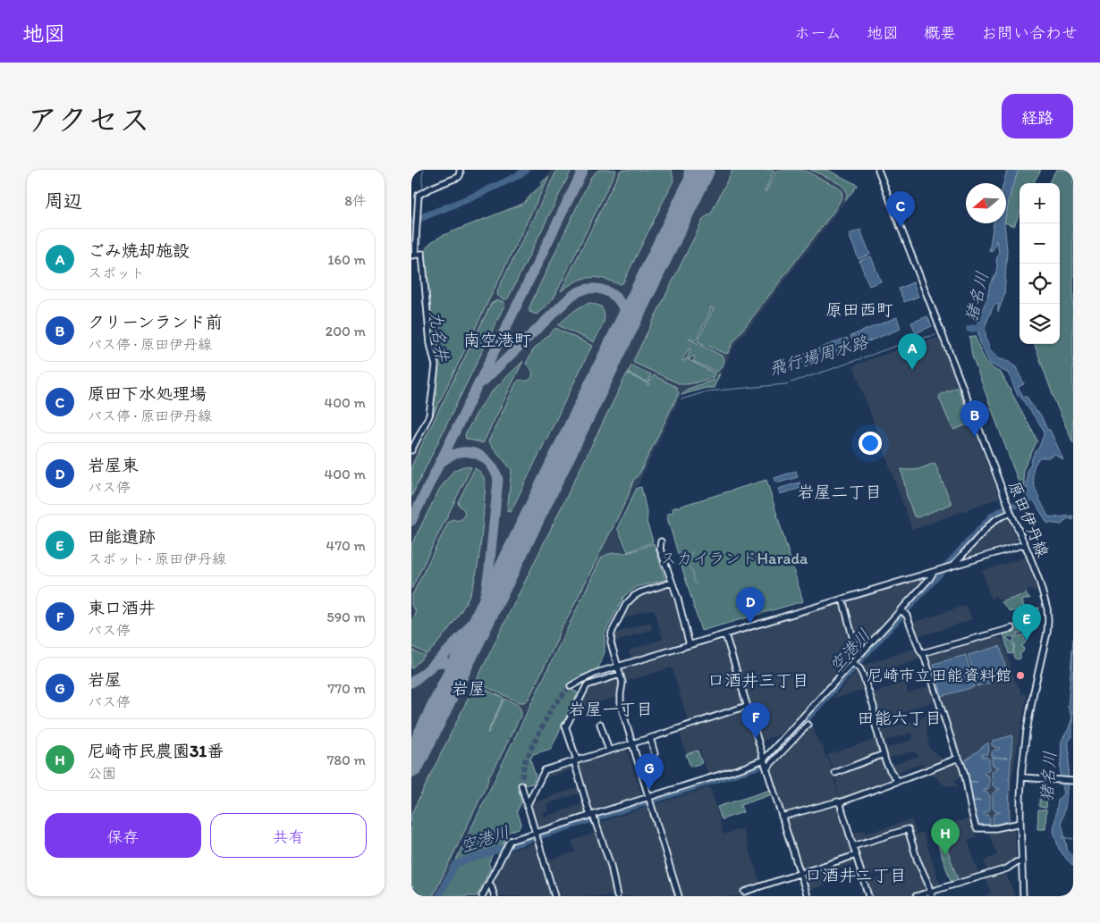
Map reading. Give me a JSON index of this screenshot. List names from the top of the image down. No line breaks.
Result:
{"streets":{"street":["原田伊丹線"]},"districts":["原田西町","南空港町","岩屋二丁目","口酒井三丁目","岩屋","岩屋一丁目","田能六丁目","口酒井二丁目"],"water":["猪名川","九名井","飛行場周水路","空港川"],"parks":["スカイランドHarada"],"places":["尼崎市立田能資料館"],"north":"left","page":{"header":"地図","nav":["ホーム","地図","概要","お問い合わせ"],"title":"アクセス","buttons":["経路",["保存","共有"]],"heading":["周辺","8件"],"map_buttons":["+","−"],"pins":["C","A","B","D","E","F","G","H"],"list":[{"mark":"A","name":"ごみ焼却施設","note":"スポット","value":"160 m"},{"mark":"B","name":"クリーンランド前","note":"バス停 · 原田伊丹線","value":"200 m"},{"mark":"C","name":"原田下水処理場","note":"バス停 · 原田伊丹線","value":"400 m"},{"mark":"D","name":"岩屋東","note":"バス停","value":"400 m"},{"mark":"E","name":"田能遺跡","note":"スポット · 原田伊丹線","value":"470 m"},{"mark":"F","name":"東口酒井","note":"バス停","value":"590 m"},{"mark":"G","name":"岩屋","note":"バス停","value":"770 m"},{"mark":"H","name":"尼崎市民農園31番","note":"公園","value":"780 m"}]}}
